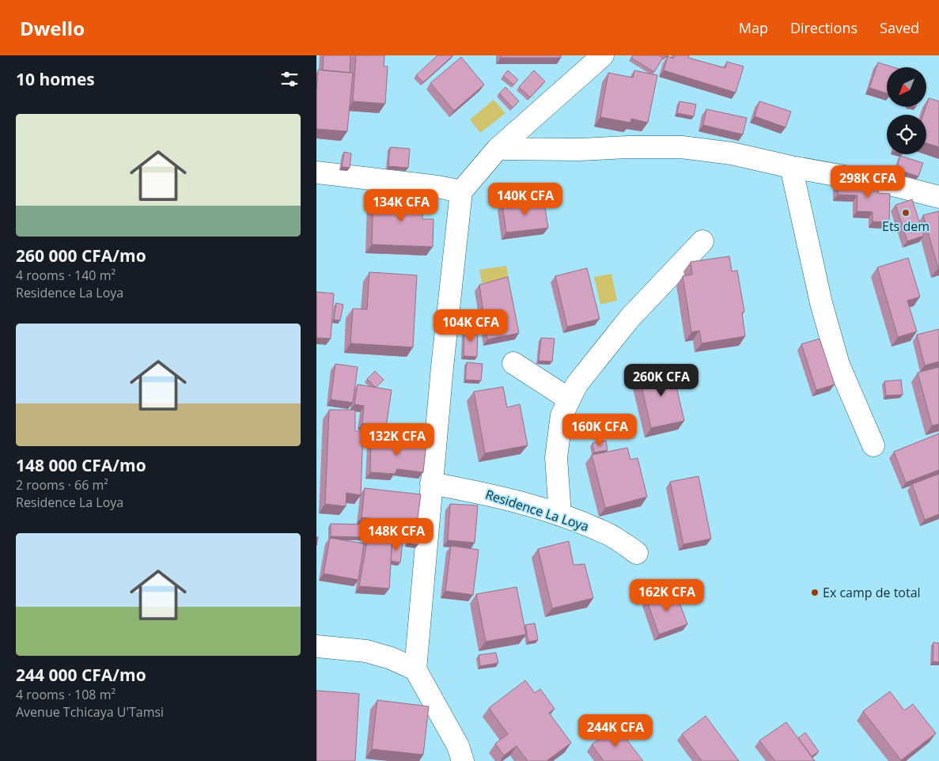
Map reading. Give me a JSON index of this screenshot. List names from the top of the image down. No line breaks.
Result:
{"streets":{"street":["Residence La Loya"]},"places":["Ets dem","Ex camp de total"],"north":"bottom left","page":{"header":"Dwello","nav":["Map","Directions","Saved"],"heading":"10 homes","list":[{"name":"260 000 CFA/mo","note":"4 rooms · 140 m² · Residence La Loya"},{"name":"148 000 CFA/mo","note":"2 rooms · 66 m² · Residence La Loya"},{"name":"244 000 CFA/mo","note":"4 rooms · 108 m² · Avenue Tchicaya U'Tamsi"}],"price":["298K CFA","140K CFA","134K CFA","104K CFA","260K CFA","160K CFA","132K CFA","148K CFA","162K CFA","244K CFA"]}}
